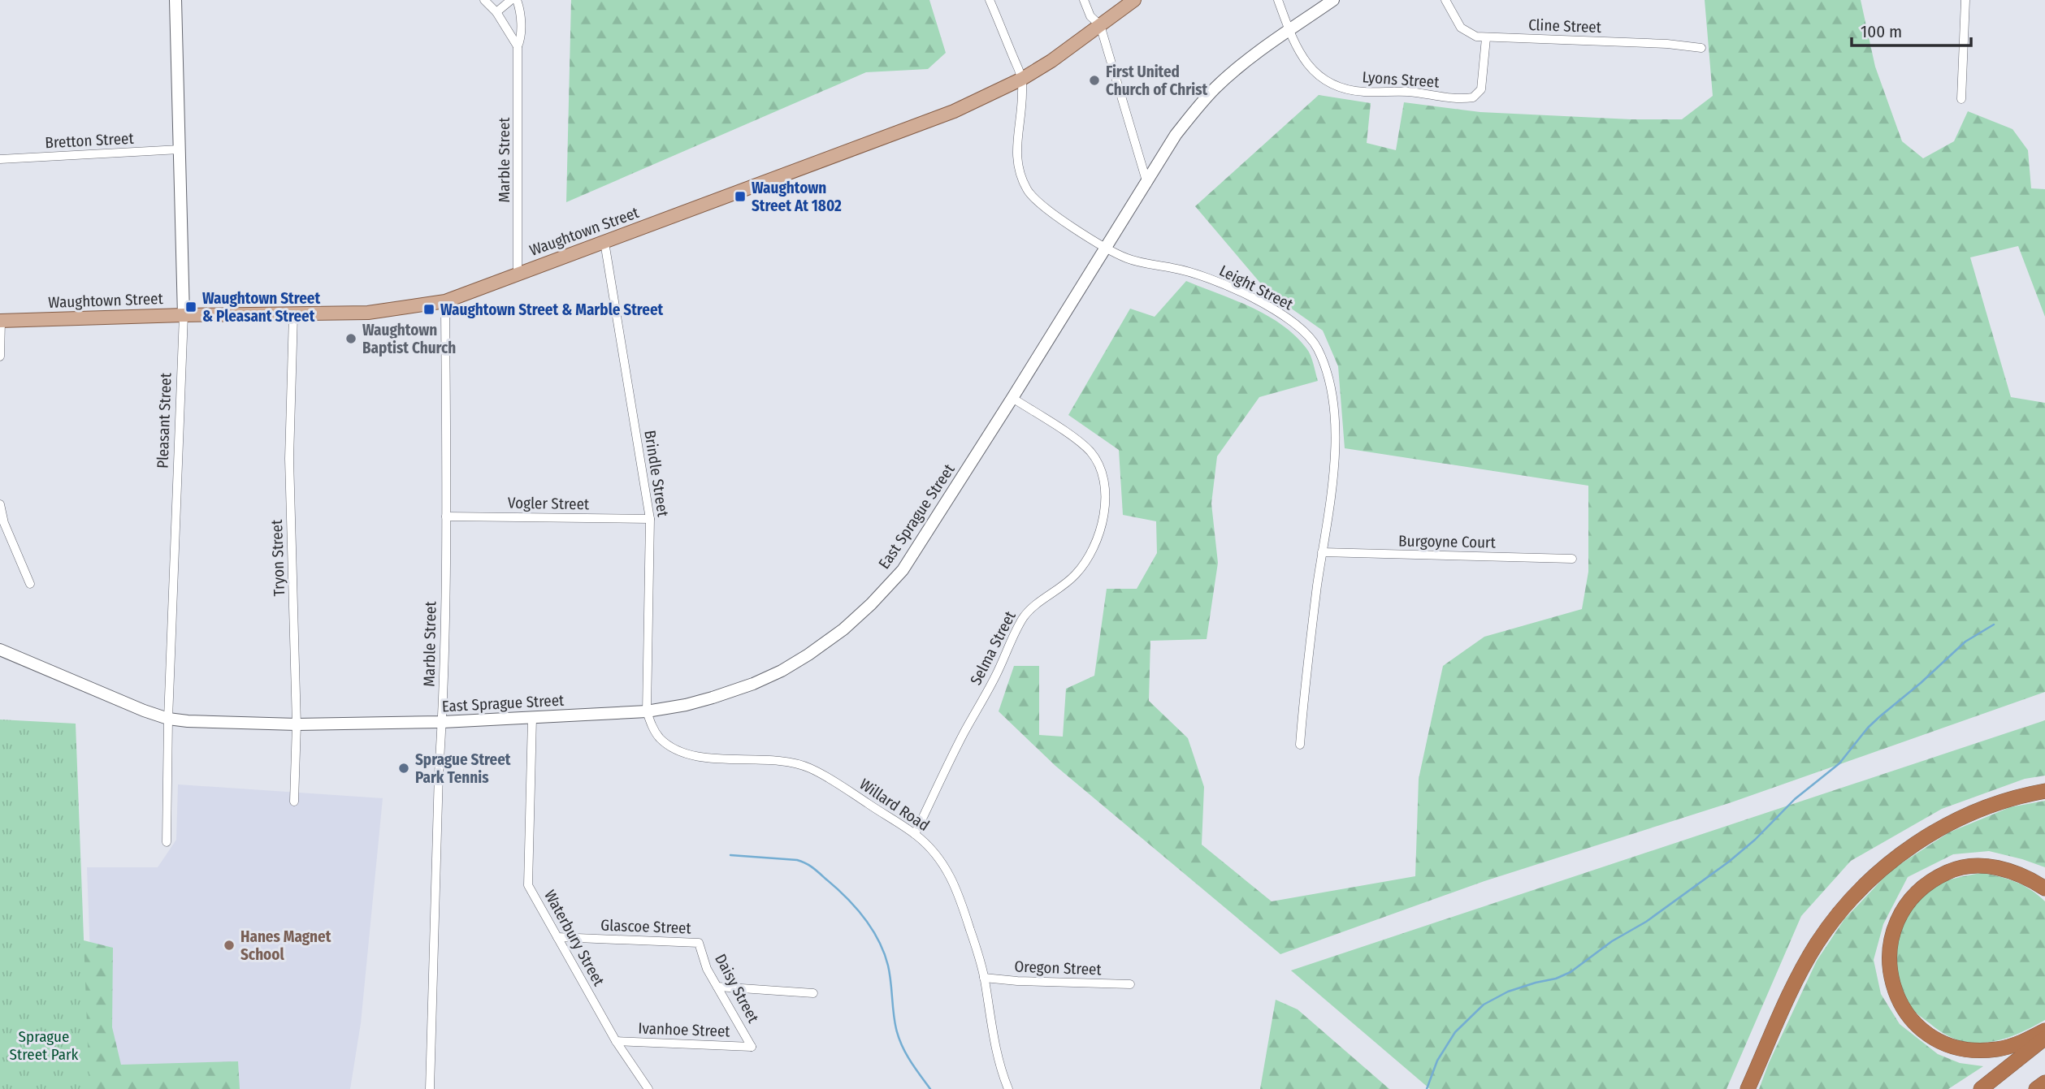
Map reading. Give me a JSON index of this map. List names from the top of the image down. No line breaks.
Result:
{"streets":{"main road":["Waughtown Street"],"street":["Cline Street","Lyons Street","Bretton Street","Marble Street","Leight Street","Pleasant Street","Brindle Street","Vogler Street","East Sprague Street","Burgoyne Court","Tryon Street","Selma Street","Willard Road","Glascoe Street","Waterbury Street","Oregon Street","Daisy Street","Ivanhoe Street"]},"crossings":[["Cline Street","Lyons Street"],["Lyons Street","East Sprague Street"],["Bretton Street","Pleasant Street"],["Marble Street","Waughtown Street"],["Marble Street","Vogler Street"],["Marble Street","East Sprague Street"],["Waughtown Street","Leight Street"],["Waughtown Street","Pleasant Street"],["Waughtown Street","Brindle Street"],["Waughtown Street","Tryon Street"],["Leight Street","East Sprague Street"],["Leight Street","Burgoyne Court"],["Pleasant Street","East Sprague Street"],["Brindle Street","Vogler Street"],["Brindle Street","East Sprague Street"],["Brindle Street","Willard Road"],["East Sprague Street","Tryon Street"],["East Sprague Street","Selma Street"],["East Sprague Street","Willard Road"],["East Sprague Street","Waterbury Street"],["Selma Street","Willard Road"],["Willard Road","Oregon Street"],["Glascoe Street","Waterbury Street"],["Glascoe Street","Daisy Street"],["Waterbury Street","Ivanhoe Street"],["Daisy Street","Ivanhoe Street"]],"parks":["Sprague Street Park"],"places":{"other":["First United Church of Christ","Waughtown Baptist Church","Sprague Street Park Tennis","Hanes Magnet School"],"transit":["Waughtown Street At 1802","Waughtown Street & Pleasant Street","Waughtown Street & Marble Street"]},"scale_bar":"100 m"}
